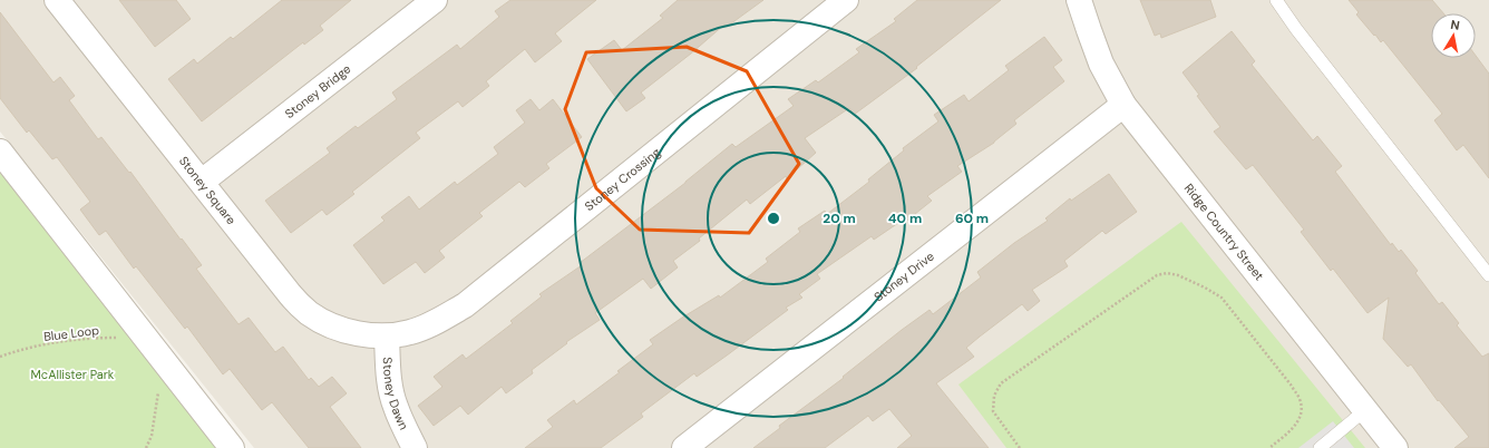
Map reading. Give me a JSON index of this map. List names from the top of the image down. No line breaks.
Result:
{"streets":{"street":["Stoney Bridge","Stoney Crossing","Stoney Square","Ridge Country Street","Stoney Drive","Stoney Dawn"],"path":["Blue Loop"]},"crossings":[["Stoney Bridge","Stoney Square"],["Stoney Crossing","Stoney Square"],["Stoney Crossing","Stoney Dawn"],["Stoney Square","Stoney Dawn"],["Ridge Country Street","Stoney Drive"]],"parks":["McAllister Park"],"north":"top","rings":["20 m","40 m","60 m"]}
